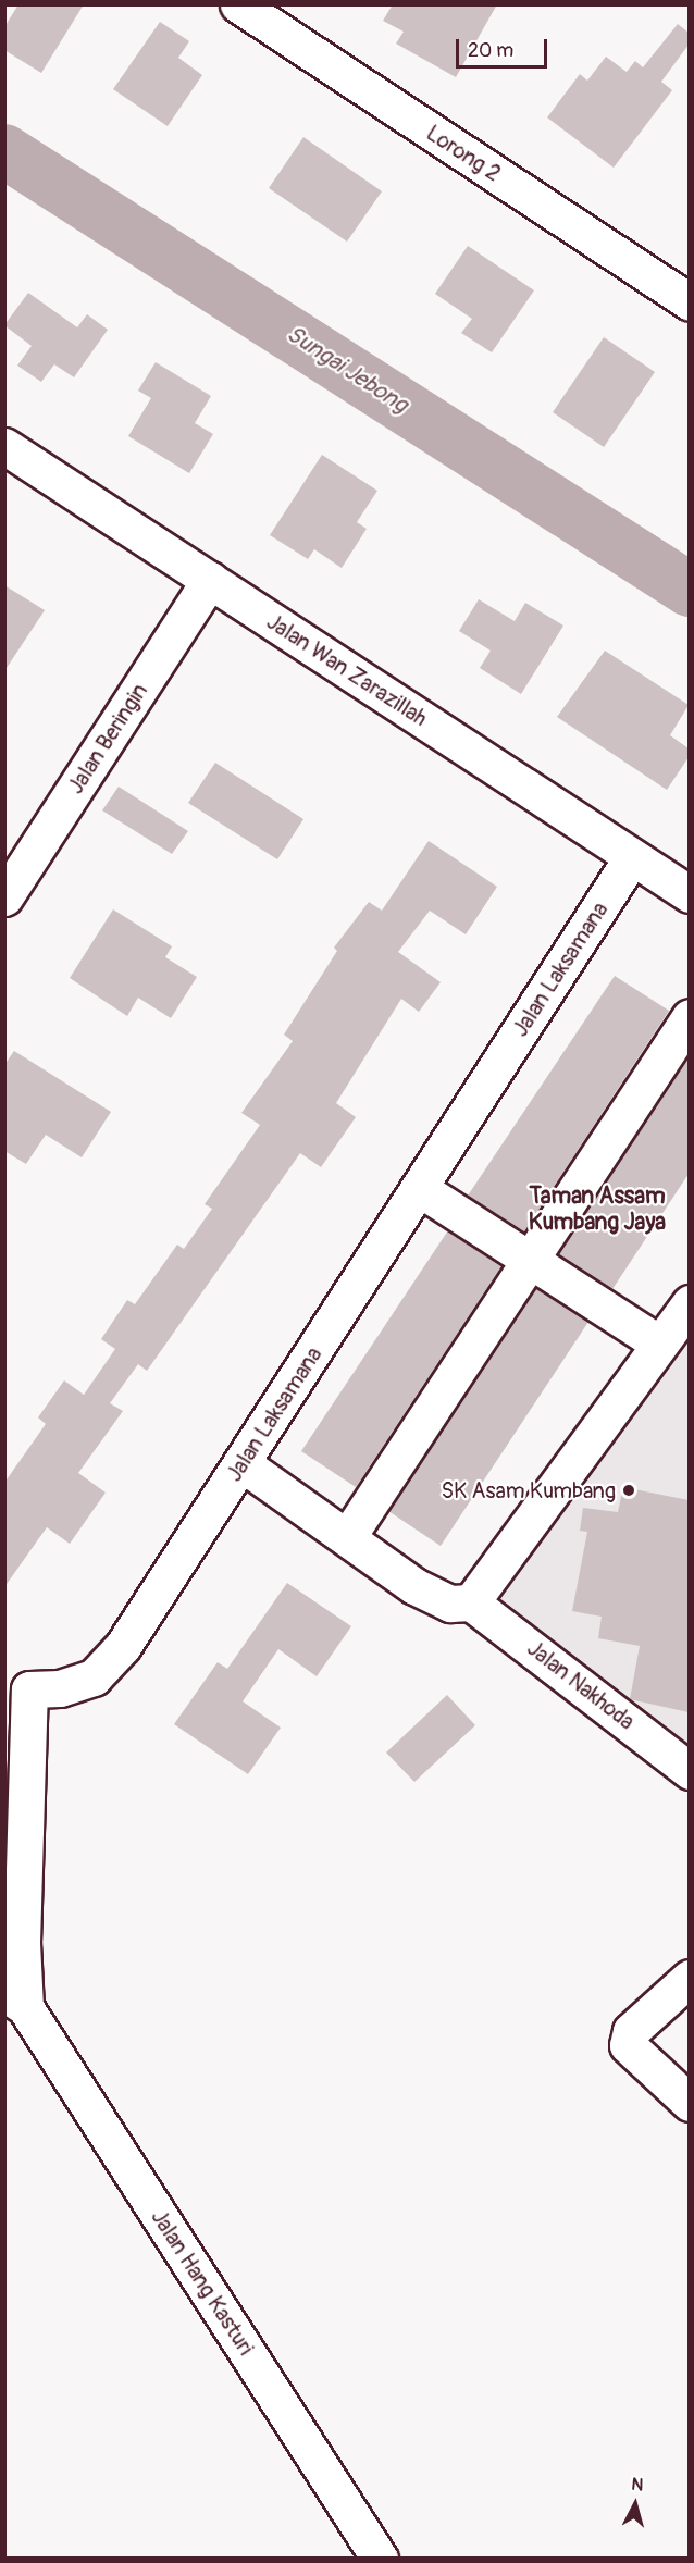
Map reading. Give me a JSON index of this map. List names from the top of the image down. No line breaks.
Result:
{"streets":{"street":["Lorong 2","Jalan Wan Zarazillah","Jalan Beringin","Jalan Laksamana","Jalan Nakhoda","Jalan Hang Kasturi"]},"crossings":[["Jalan Wan Zarazillah","Jalan Beringin"],["Jalan Wan Zarazillah","Jalan Laksamana"],["Jalan Laksamana","Jalan Hang Kasturi"]],"districts":["Taman Assam Kumbang Jaya"],"water":["Sungai Jebong"],"places":["SK Asam Kumbang"],"scale_bar":"20 m","north":"top"}
